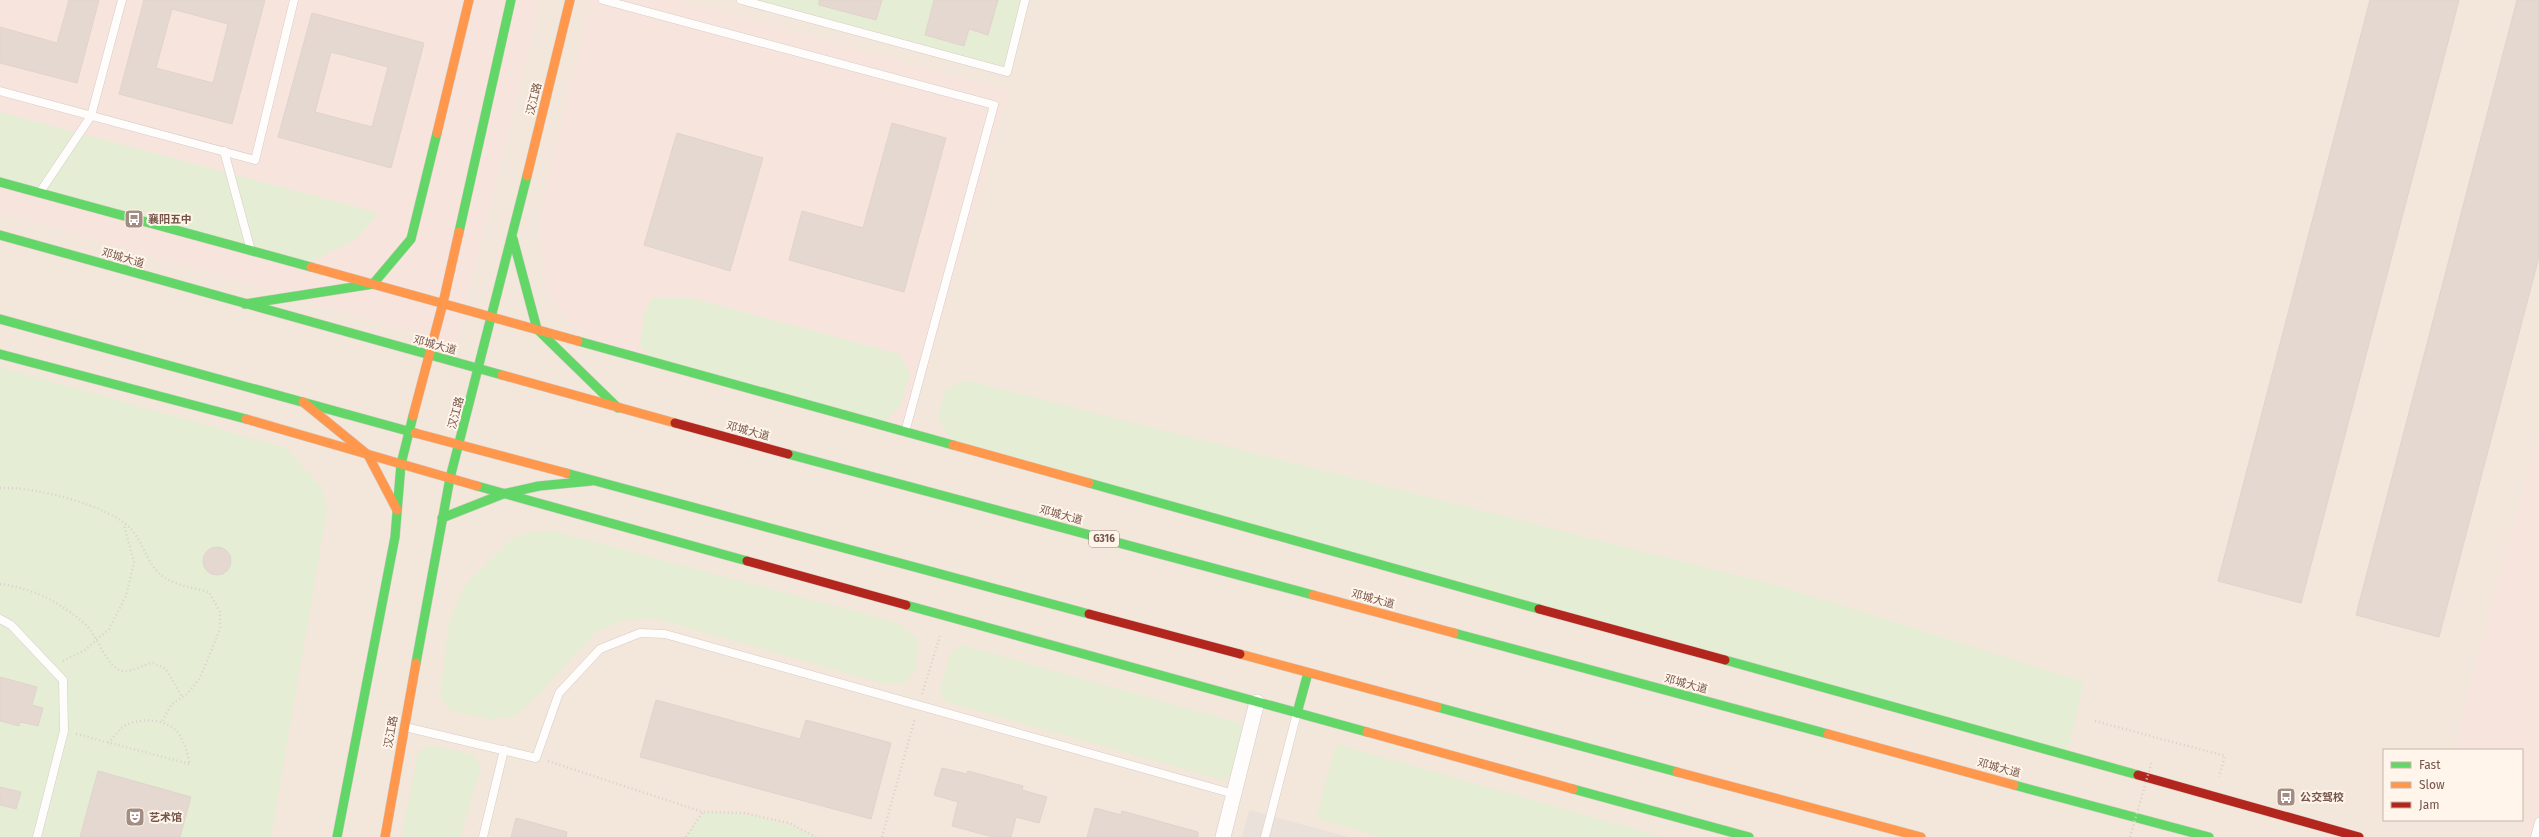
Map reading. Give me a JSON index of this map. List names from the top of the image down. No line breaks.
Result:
{"streets":{"main road":["汉江路","邓城大道","G316"]},"crossings":[["汉江路","邓城大道"]],"places":{"bus stop":["襄阳五中","公交驾校"],"theatre":["艺术馆"]},"legend":["Fast","Slow","Jam"]}
